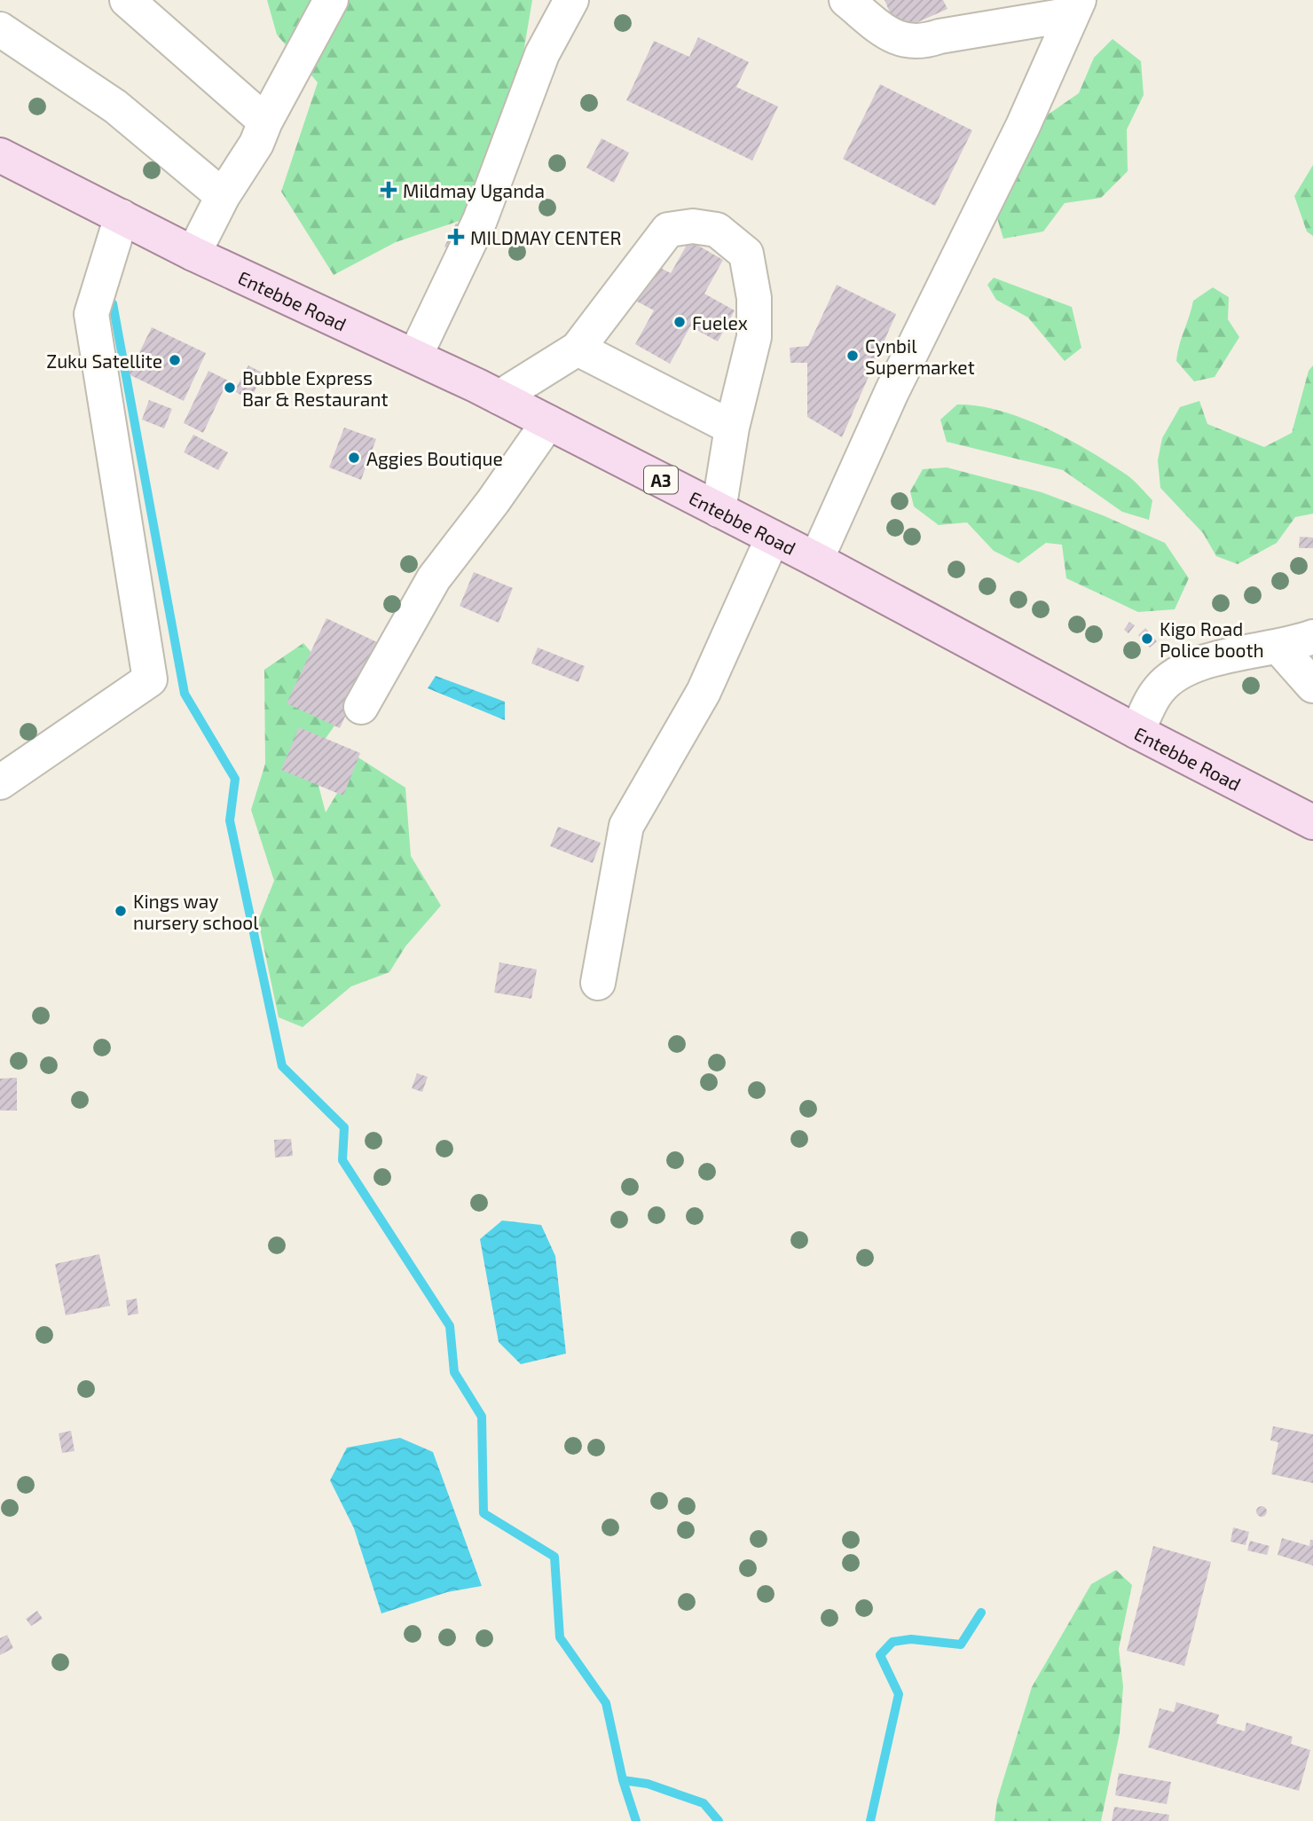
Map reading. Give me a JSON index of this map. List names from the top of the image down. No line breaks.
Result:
{"streets":{"main road":["Entebbe Road","A3"]},"places":{"health":["Mildmay Uganda","MILDMAY CENTER"],"other":["Fuelex","Cynbil Supermarket","Zuku Satellite","Bubble Express Bar & Restaurant","Aggies Boutique","Kigo Road Police booth","Kings way nursery school"]}}
